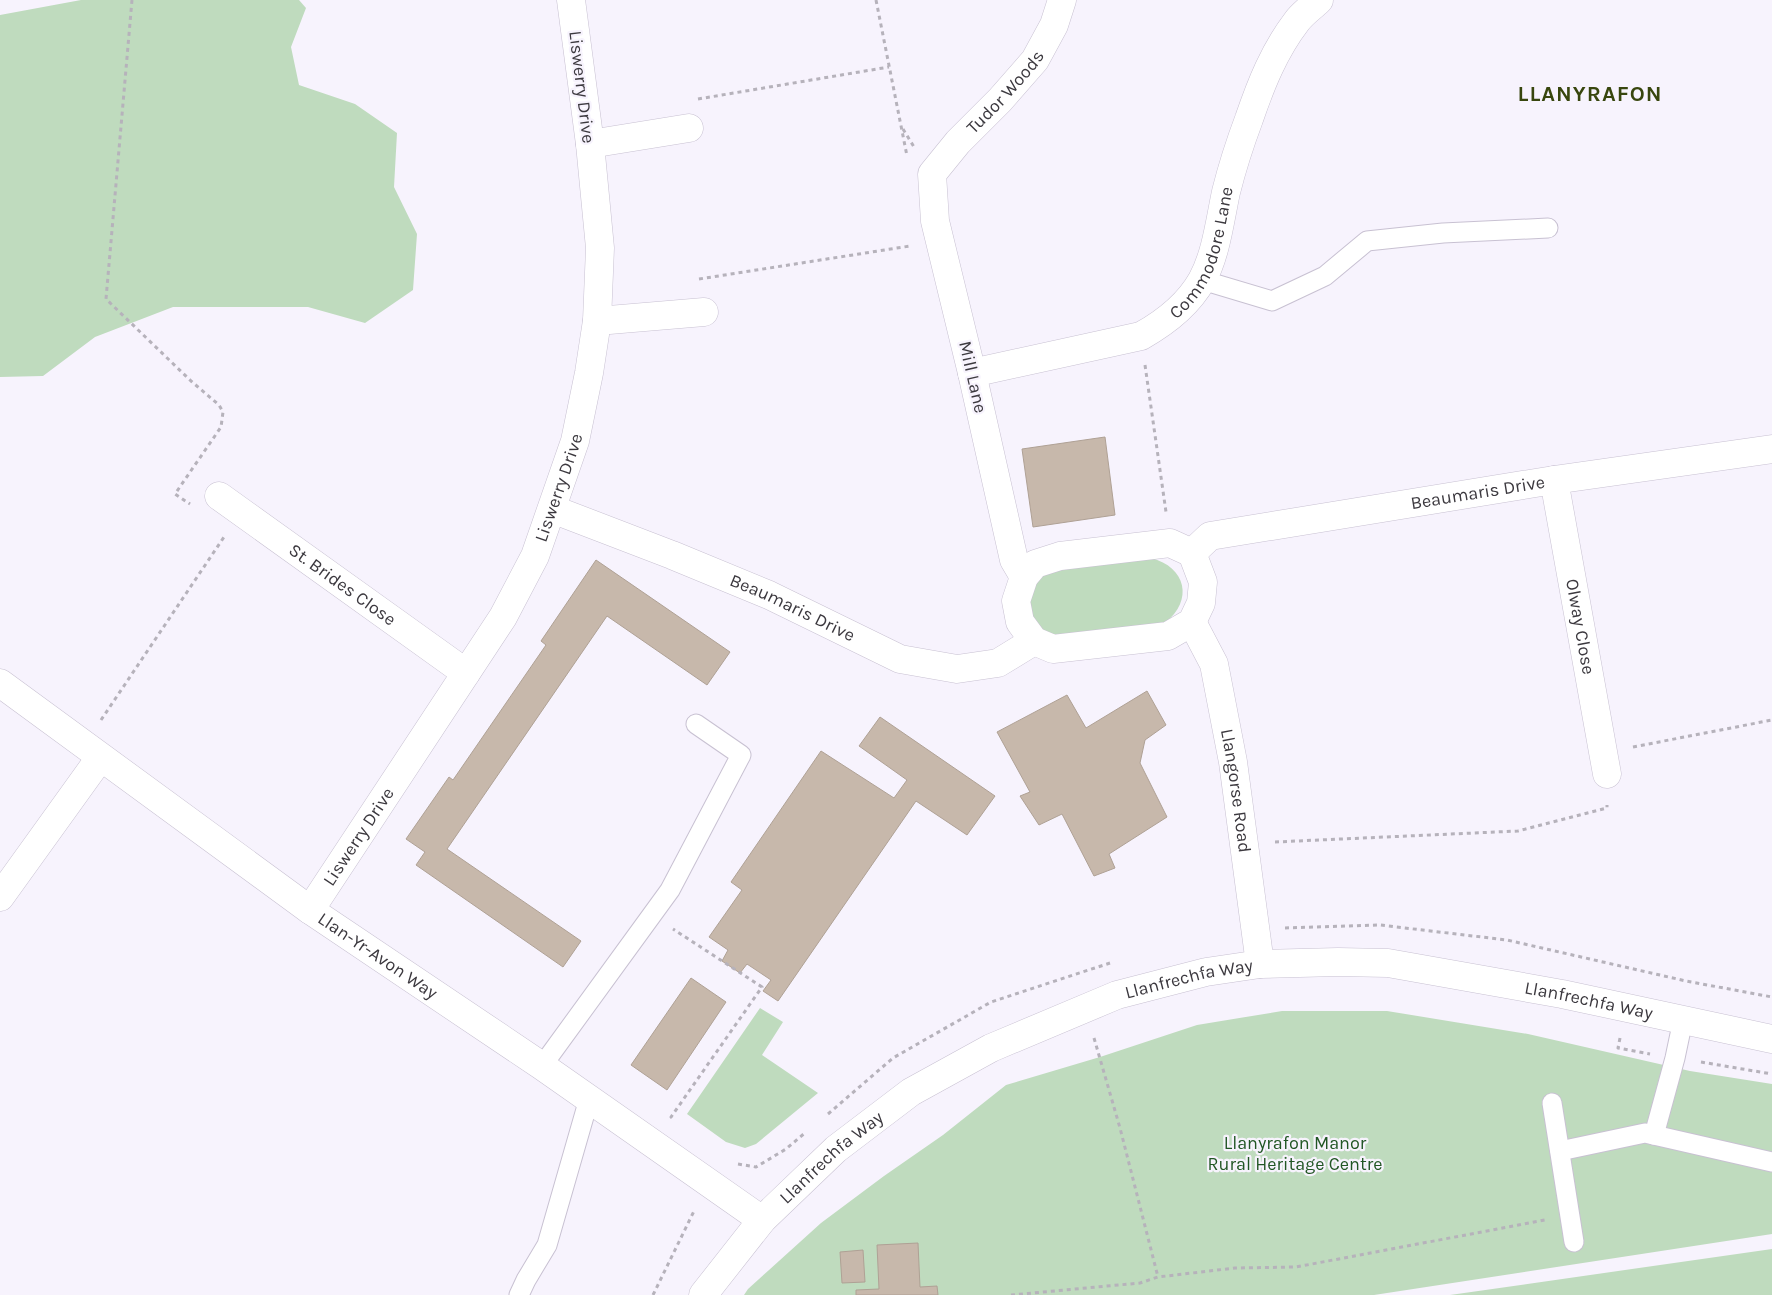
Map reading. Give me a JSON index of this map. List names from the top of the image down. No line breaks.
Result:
{"streets":{"street":["Liswerry Drive","Tudor Woods","Commodore Lane","Mill Lane","Beaumaris Drive","St. Brides Close","Olway Close","Llangorse Road","Llan-Yr-Avon Way","Llanfrechfa Way"]},"crossings":[["Liswerry Drive","Beaumaris Drive"],["Liswerry Drive","St. Brides Close"],["Liswerry Drive","Llan-Yr-Avon Way"],["Tudor Woods","Mill Lane"],["Commodore Lane","Mill Lane"],["Beaumaris Drive","Olway Close"],["Llangorse Road","Llanfrechfa Way"],["Llan-Yr-Avon Way","Llanfrechfa Way"]],"districts":["LLANYRAFON"],"parks":["Llanyrafon Manor Rural Heritage Centre"]}
